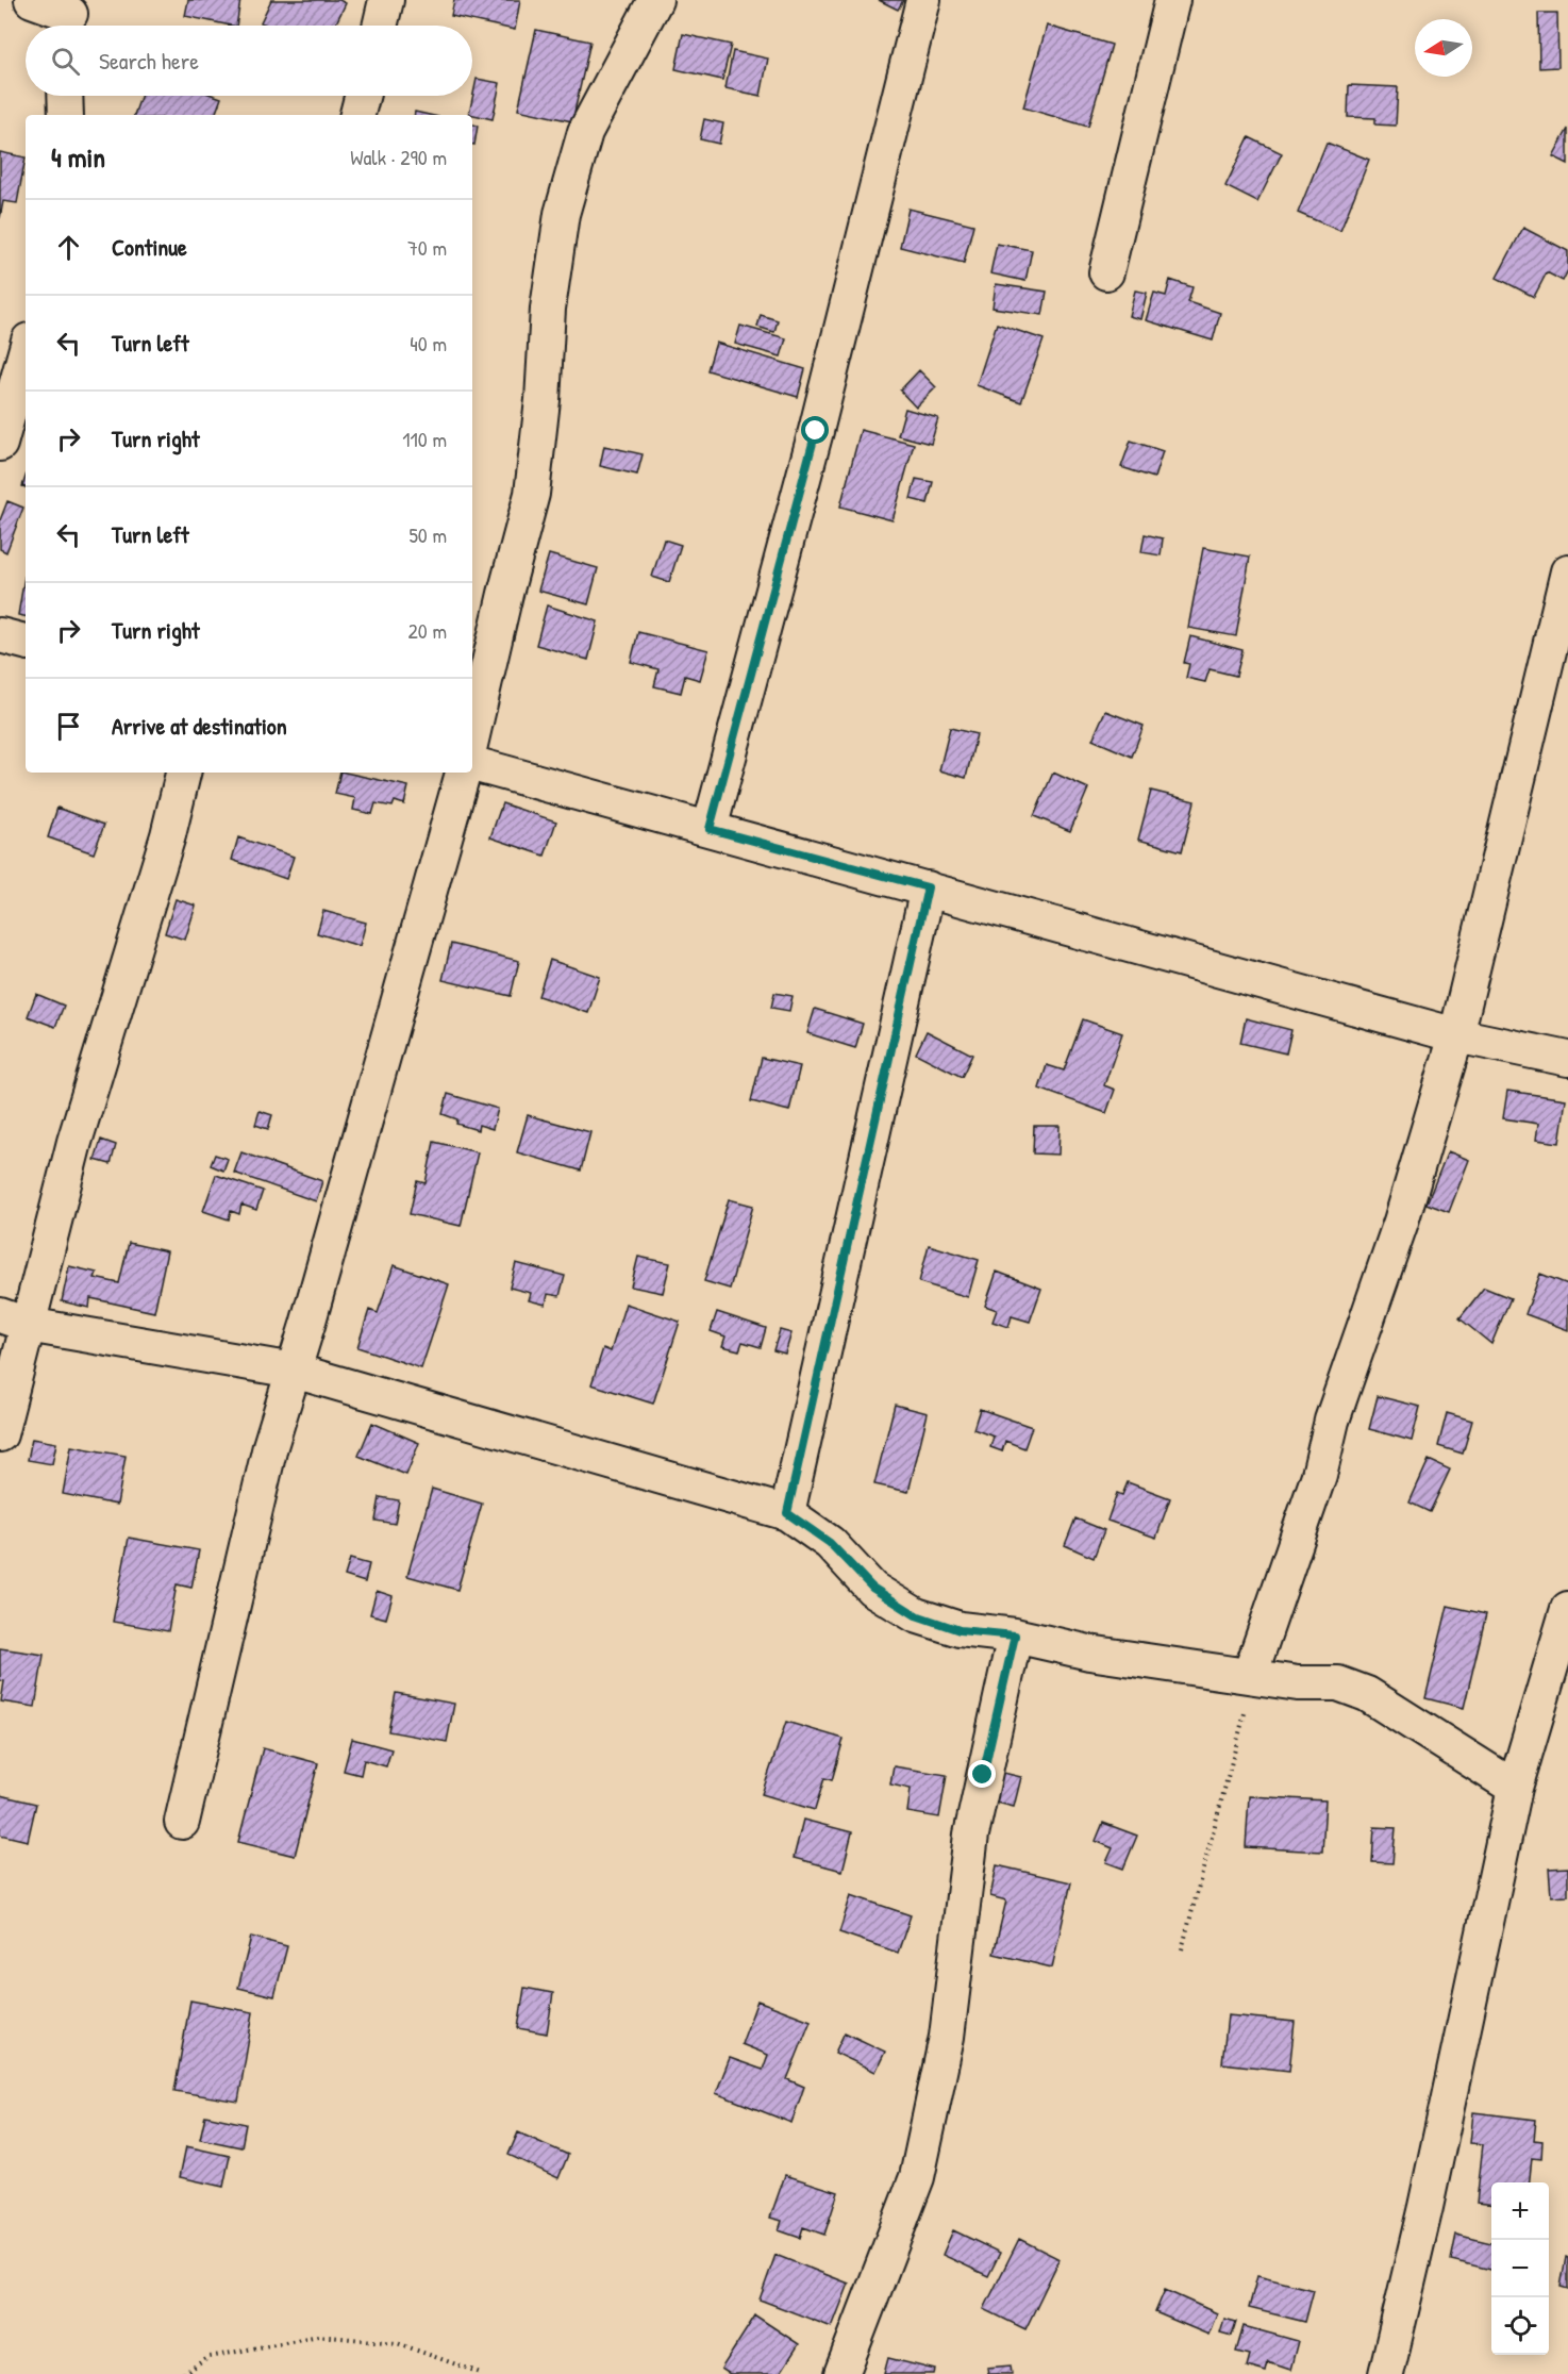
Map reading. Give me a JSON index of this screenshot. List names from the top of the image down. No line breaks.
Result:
{"north":"left","page":{"search":"Search here","heading":["4 min","Walk · 290 m"],"list":[["Continue","70 m"],["Turn left","40 m"],["Turn right","110 m"],["Turn left","50 m"],["Turn right","20 m"],"Arrive at destination"],"map_buttons":["+","−"]}}
